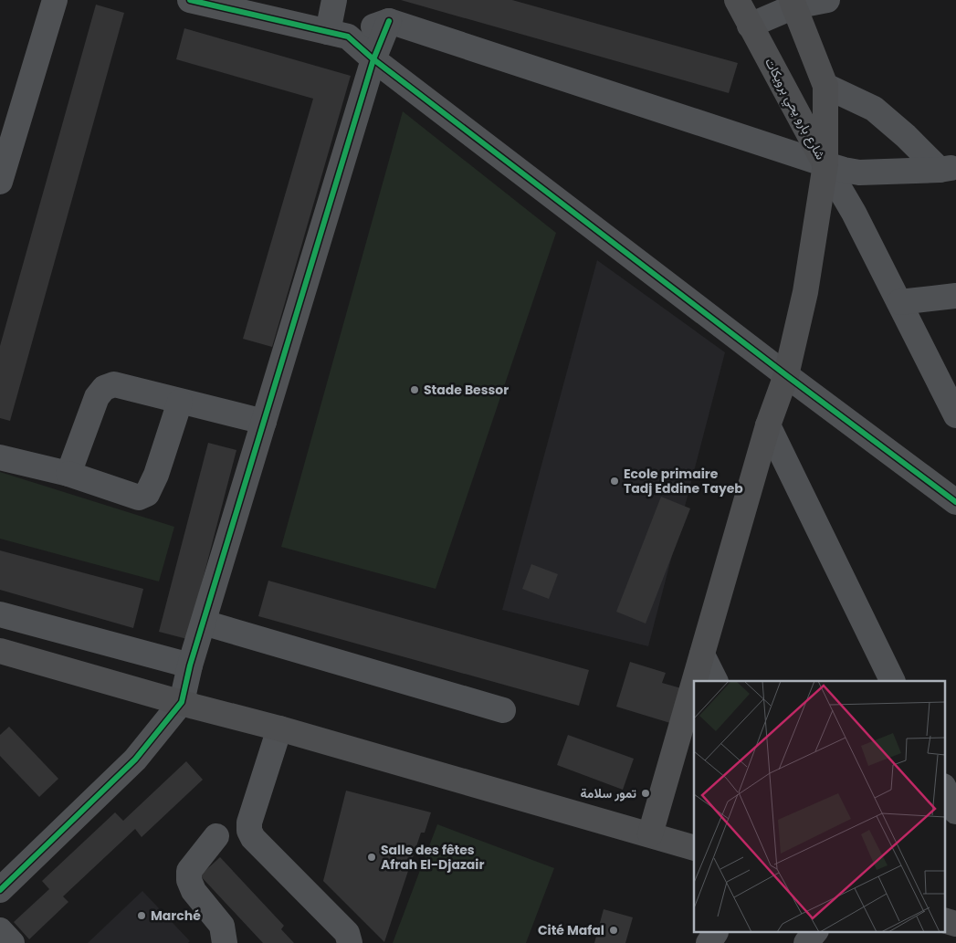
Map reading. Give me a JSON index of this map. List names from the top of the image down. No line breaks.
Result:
{"streets":{"main road":["شارع بارو يحي برويكات"]},"places":["Stade Bessor","Ecole primaire Tadj Eddine Tayeb","تمور سلامة","Salle des fêtes Afrah El-Djazair","Marché","Cité Mafal"]}
